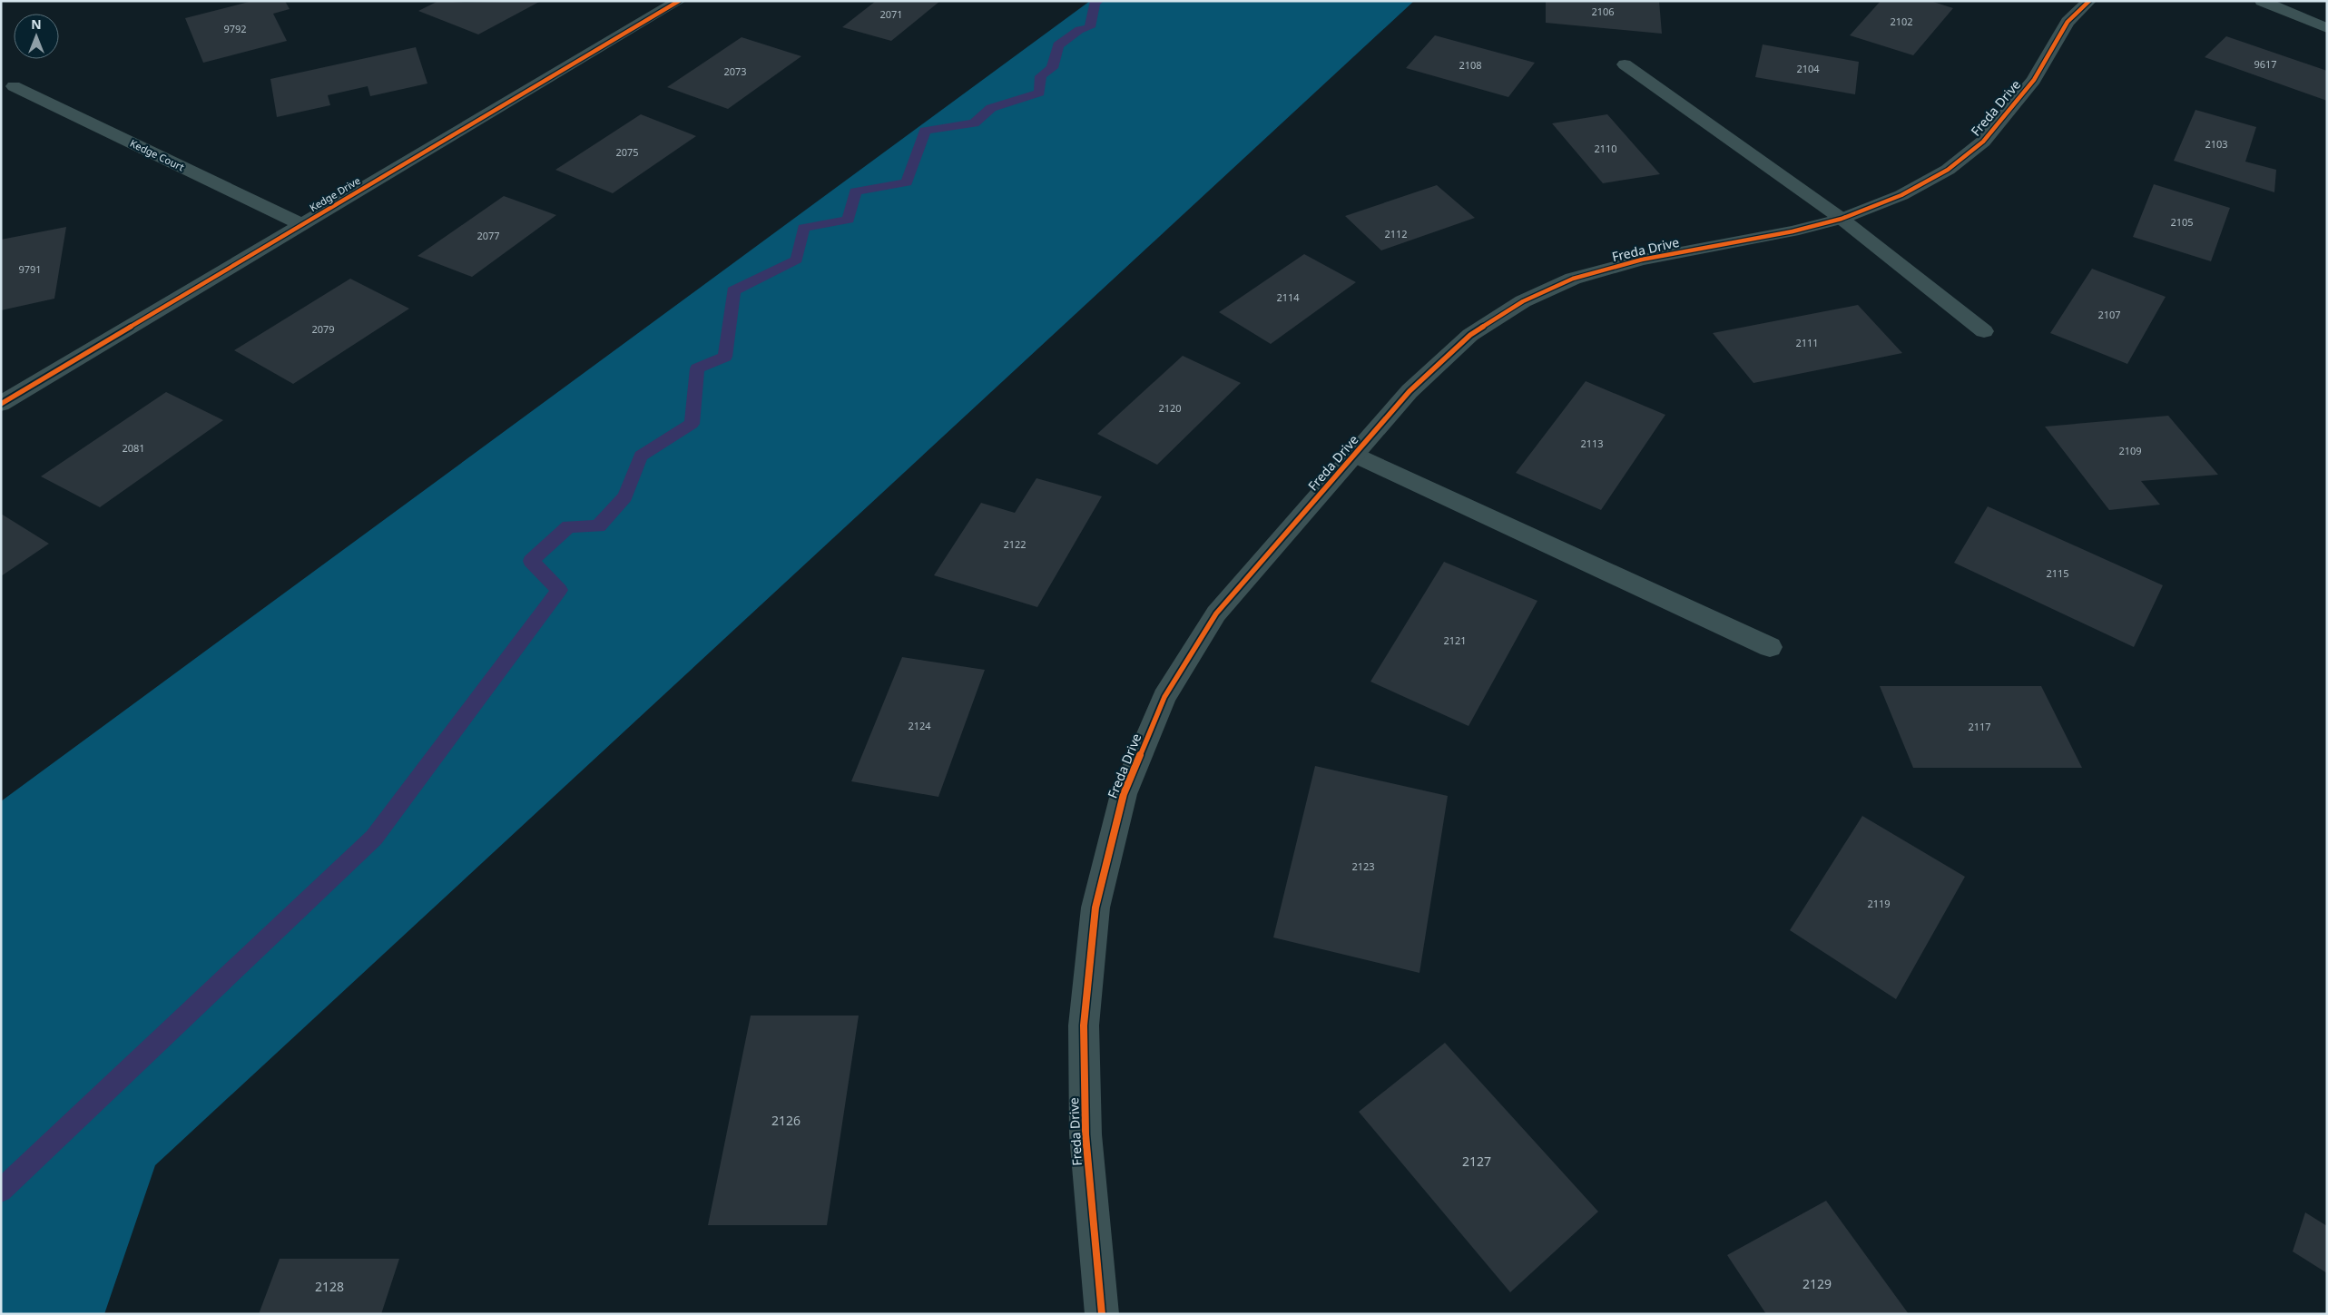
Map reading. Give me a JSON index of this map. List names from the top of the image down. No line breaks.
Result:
{"streets":{"street":["Freda Drive","Kedge Court","Kedge Drive"]},"crossings":[["Kedge Court","Kedge Drive"]],"house_numbers":["2106","2071","2102","9792","9617","2108","2104","2073","2103","2110","2075","2105","2112","2077","9791","2114","2107","2079","2111","2120","2113","2081","2109","2122","2115","2121","2124","2117","2123","2119","2126","2127","2129","2128"],"north":"top"}
